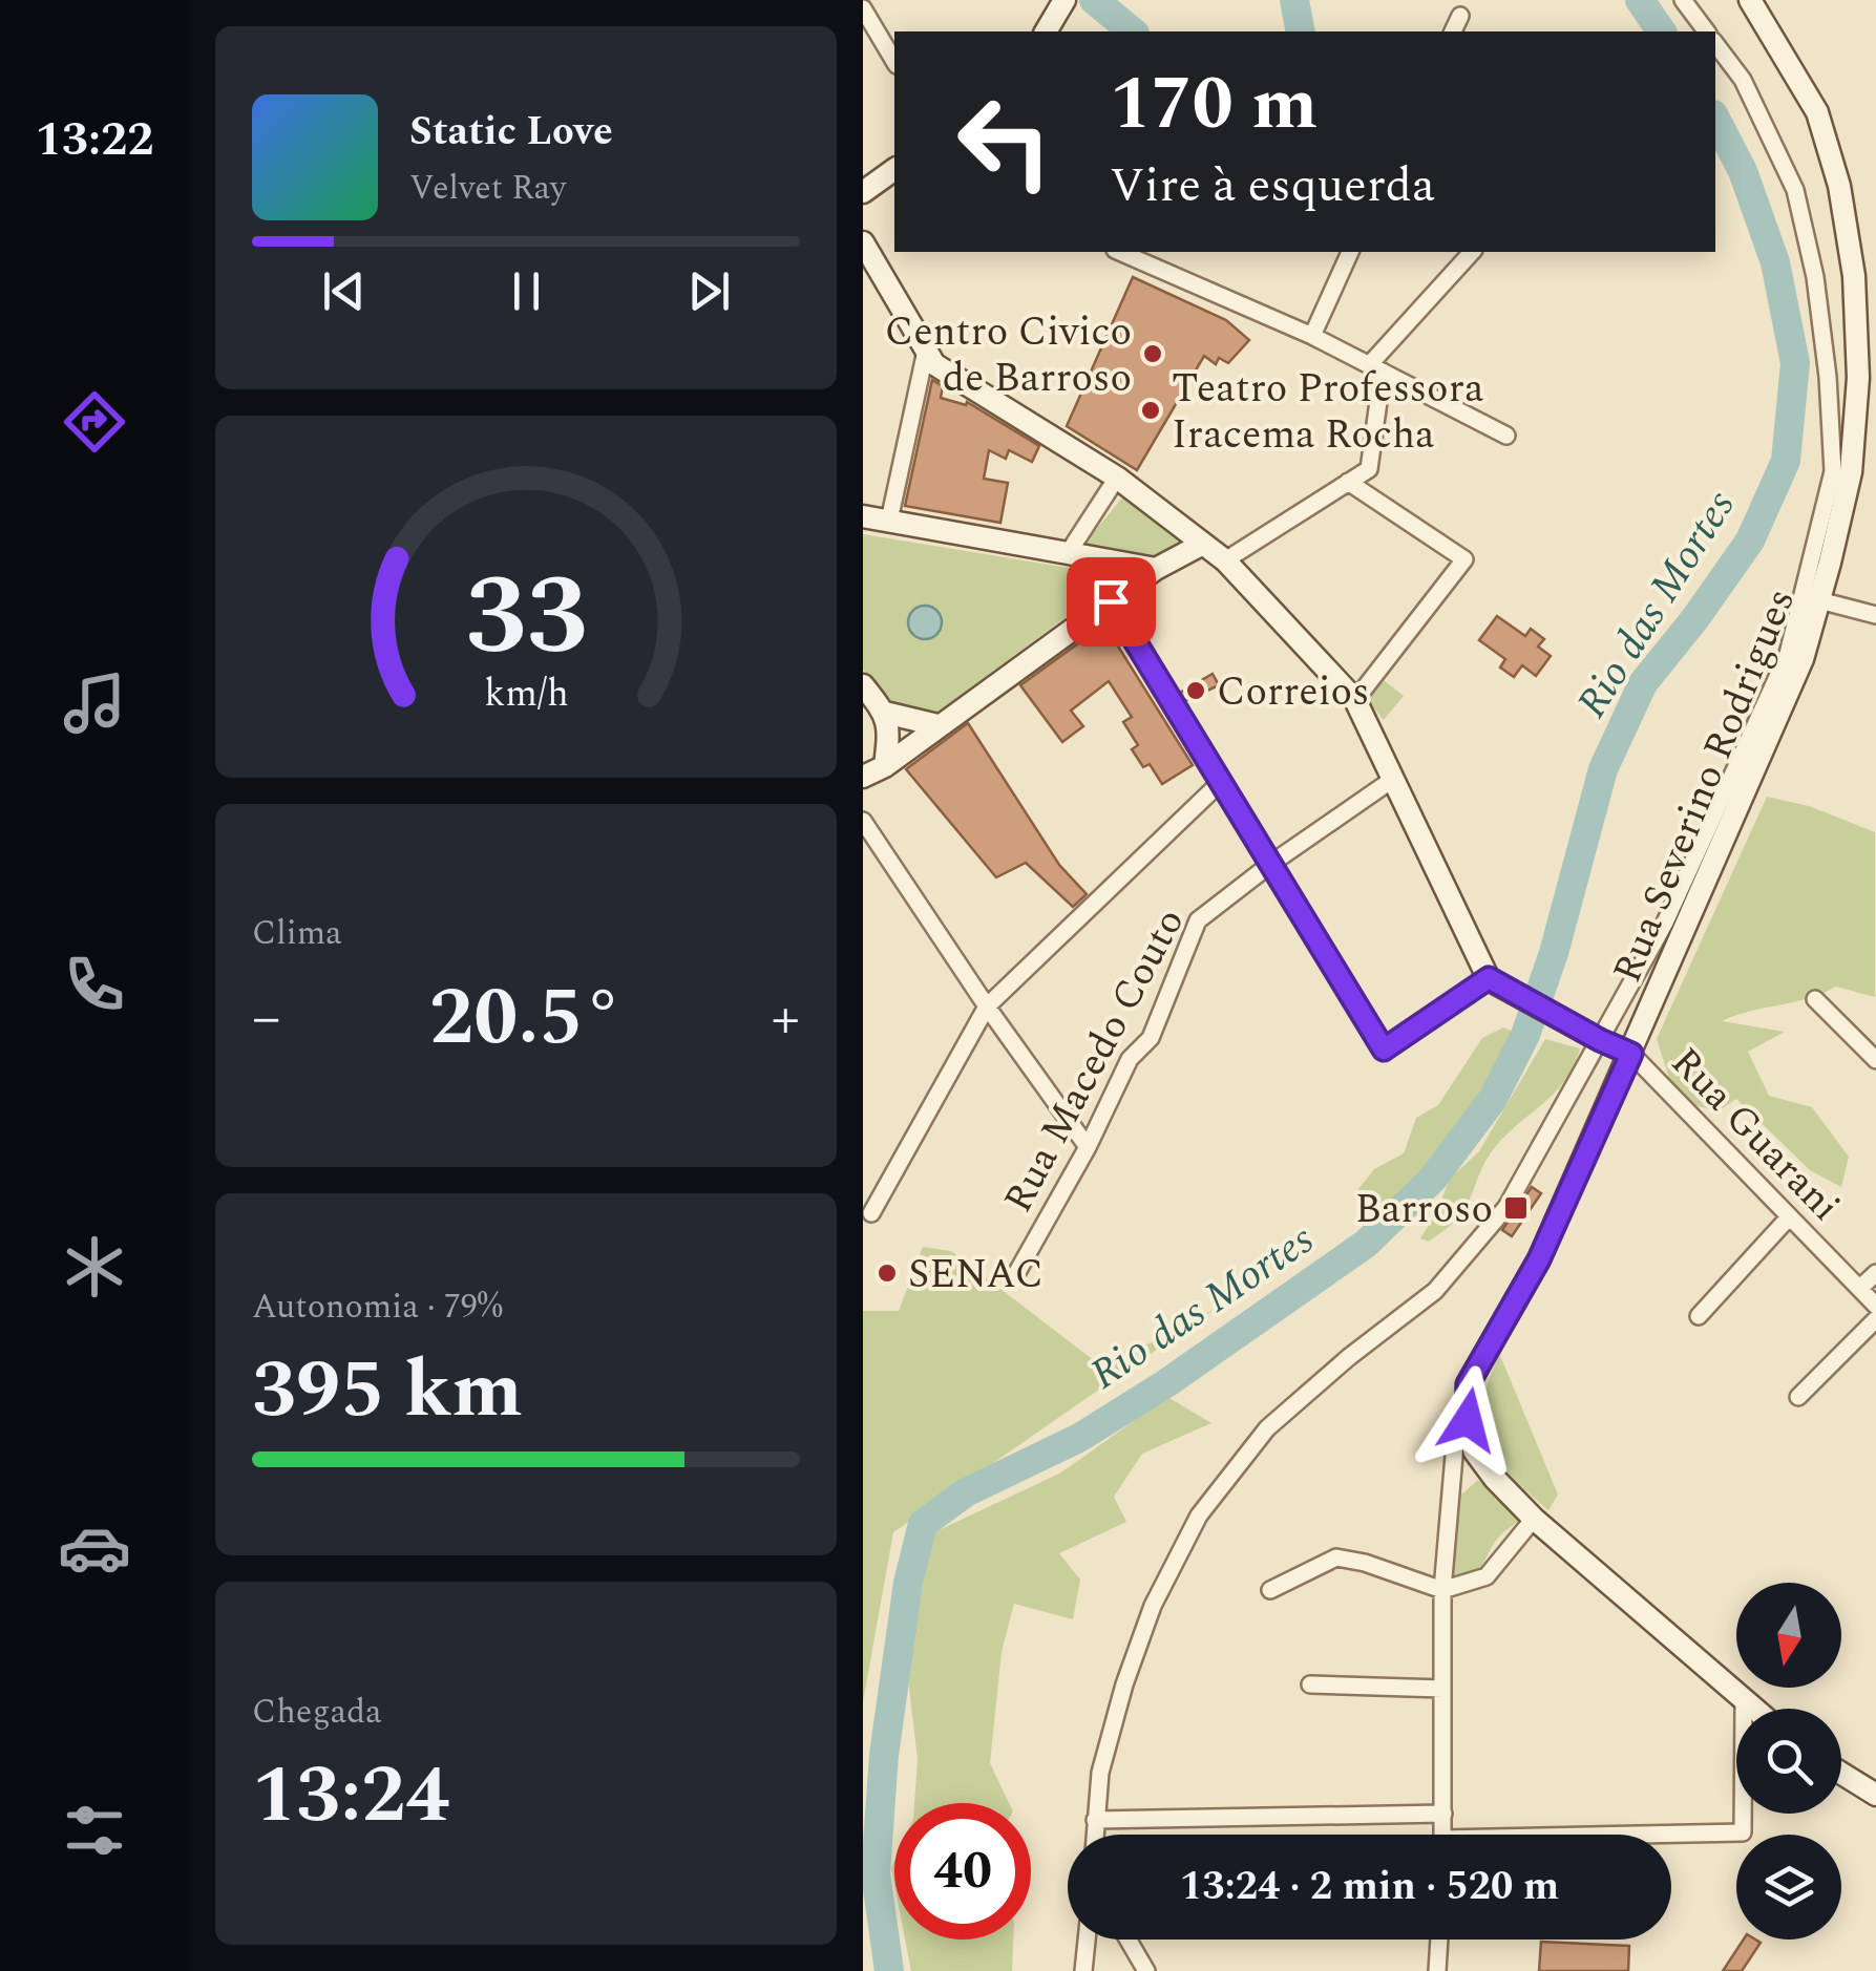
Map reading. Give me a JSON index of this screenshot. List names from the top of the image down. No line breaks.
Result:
{"streets":{"street":["Rua Severino Rodrigues","Rua Macedo Couto","Rua Guarani"]},"crossings":[["Rua Severino Rodrigues","Rua Guarani"]],"water":["Rio das Mortes"],"places":{"other":["Centro Civico de Barroso","Teatro Professora Iracema Rocha","Correios","SENAC"],"transit":["Barroso"]},"north":"bottom","page":{"tabs":"13:22","turn":["170 m","Vire à esquerda"],"song":["Static Love","Velvet Ray"],"tile":["Clima",["Autonomia · 79%","395 km"],["Chegada","13:24"]],"heat":["−","20.5°","+"],"limit":"40","trip":"13:24 · 2 min · 520 m","gauge":["33","km/h"]}}
